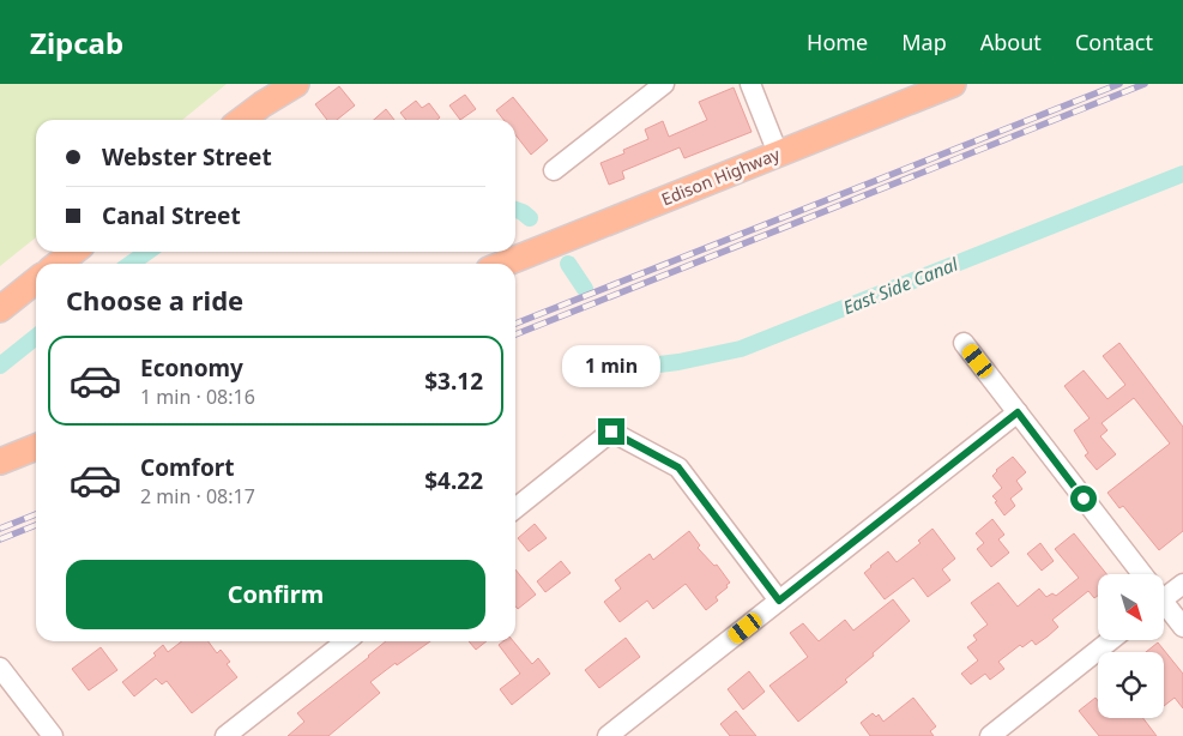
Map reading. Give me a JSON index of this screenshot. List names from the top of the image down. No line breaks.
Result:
{"streets":{"main road":["Edison Highway"]},"water":["East Side Canal"],"north":"bottom right","page":{"header":"Zipcab","nav":["Home","Map","About","Contact"],"banner":["Webster Street","Canal Street"],"heading":"Choose a ride","list":[{"name":"Economy","note":"1 min · 08:16","value":"$3.12"},{"name":"Comfort","note":"2 min · 08:17","value":"$4.22"}],"bubble":"1 min","buttons":"Confirm"}}
